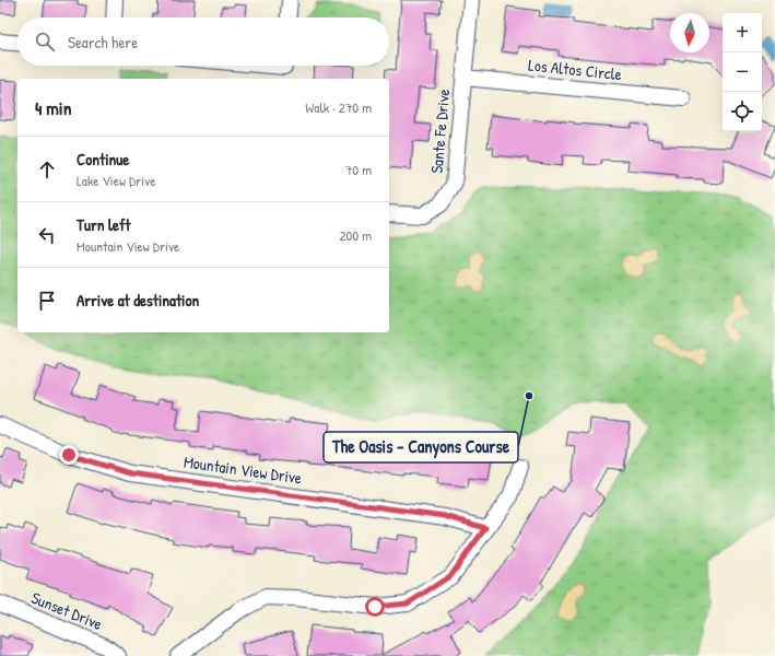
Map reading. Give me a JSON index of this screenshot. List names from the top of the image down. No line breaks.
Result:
{"streets":{"street":["Los Altos Circle","Sante Fe Drive","Mountain View Drive","Sunset Drive"]},"crossings":[["Los Altos Circle","Sante Fe Drive"]],"places":["The Oasis - Canyons Course"],"north":"bottom","page":{"map_buttons":["+","−"],"search":"Search here","heading":["4 min","Walk · 270 m"],"list":[["Continue","Lake View Drive","70 m"],["Turn left","Mountain View Drive","200 m"],"Arrive at destination"]}}
